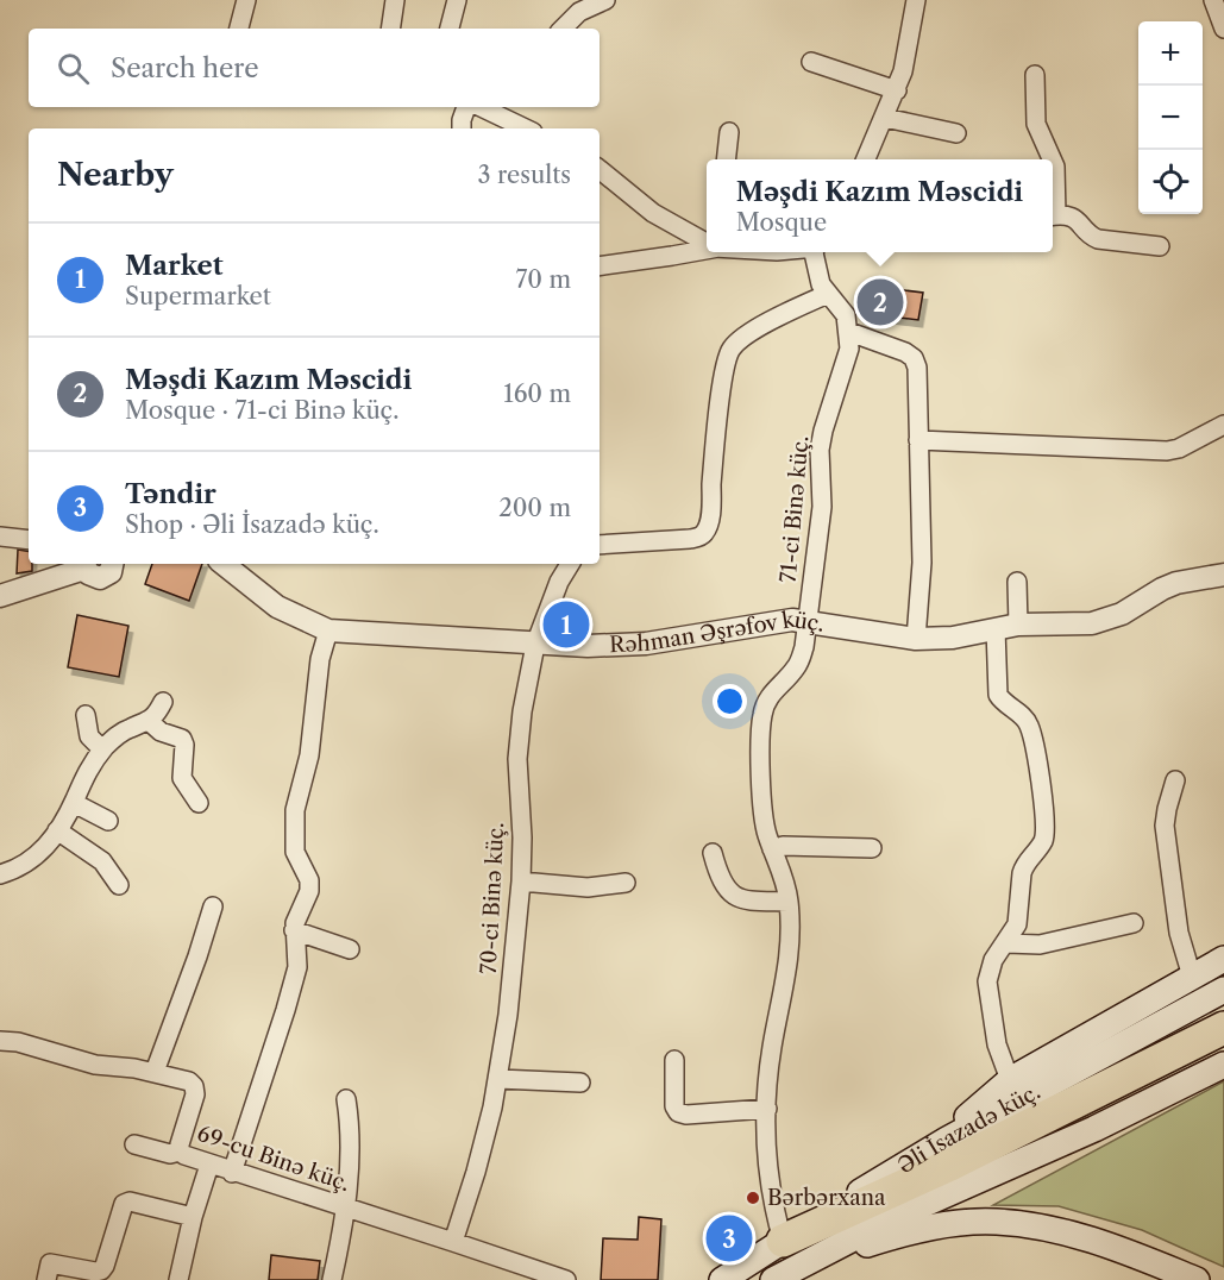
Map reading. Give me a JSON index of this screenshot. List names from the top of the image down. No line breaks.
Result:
{"streets":{"main road":["Əli İsazadə küç."],"street":["71-ci Binə küç.","Rəhman Əşrəfov küç.","70-ci Binə küç.","69-cu Binə küç."]},"crossings":[["71-ci Binə küç.","Rəhman Əşrəfov küç."],["71-ci Binə küç.","Əli İsazadə küç."],["Rəhman Əşrəfov küç.","70-ci Binə küç."],["70-ci Binə küç.","69-cu Binə küç."]],"places":["Bərbərxana"],"page":{"map_buttons":["+","−"],"search":"Search here","heading":["Nearby","3 results"],"popup":["Məşdi Kazım Məscidi","Mosque"],"list":[{"mark":"1","name":"Market","note":"Supermarket","value":"70 m"},{"mark":"2","name":"Məşdi Kazım Məscidi","note":"Mosque · 71-ci Binə küç.","value":"160 m"},{"mark":"3","name":"Təndir","note":"Shop · Əli İsazadə küç.","value":"200 m"}],"pins":["2","1","3"]}}
